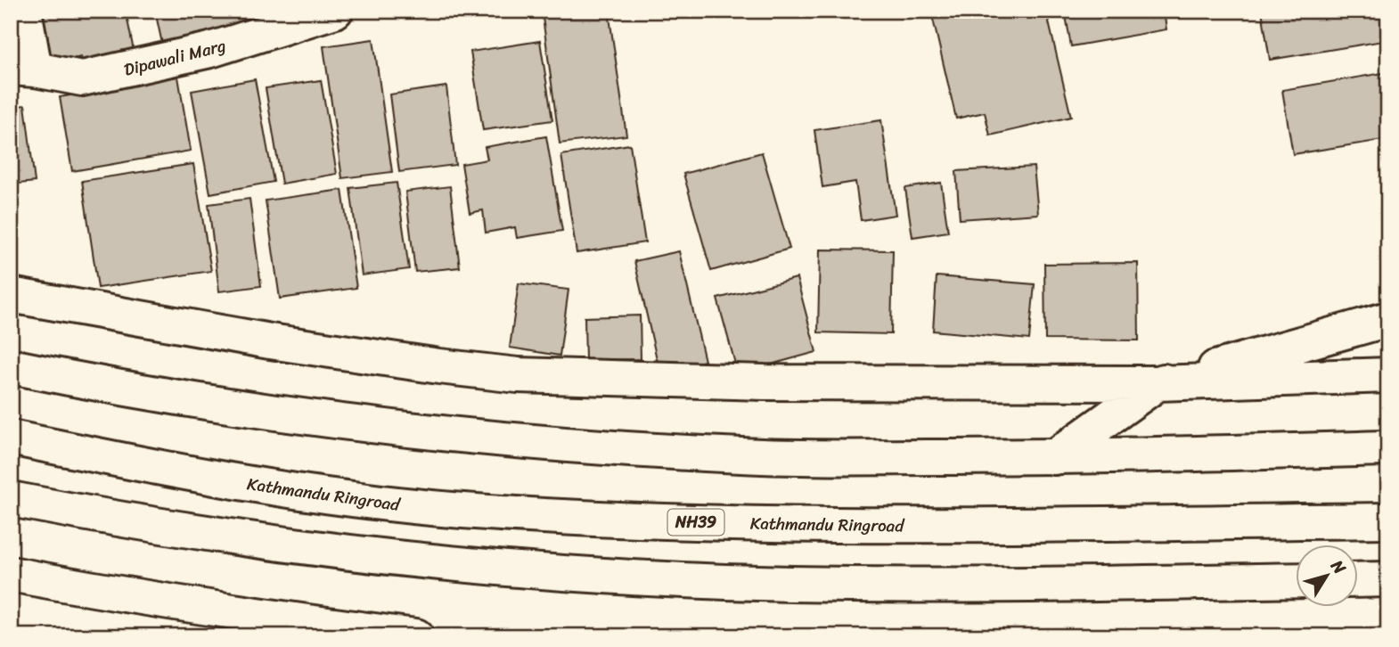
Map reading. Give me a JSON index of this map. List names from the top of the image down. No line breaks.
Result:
{"streets":{"main road":["Dipawali Marg","Kathmandu Ringroad","NH39"]},"north":"top right"}
